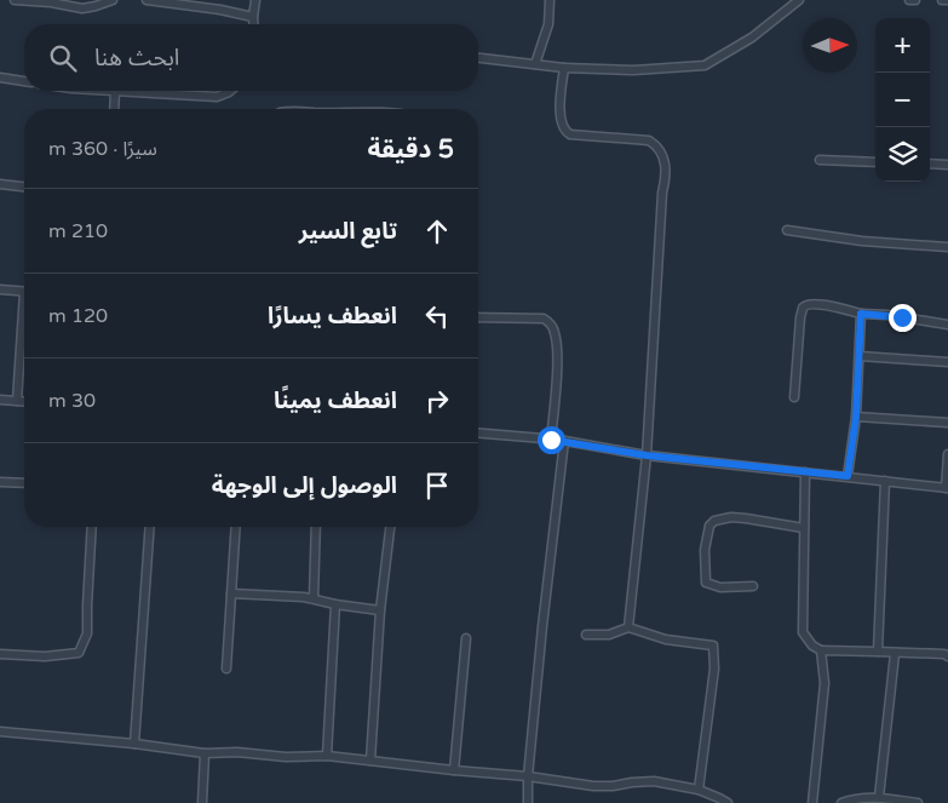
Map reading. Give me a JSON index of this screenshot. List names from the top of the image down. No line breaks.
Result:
{"north":"right","page":{"map_buttons":["+","−"],"search":"ابحث هنا","heading":["5 دقيقة","سيرًا · 360 m"],"list":[["تابع السير","210 m"],["انعطف يسارًا","120 m"],["انعطف يمينًا","30 m"],"الوصول إلى الوجهة"]}}
